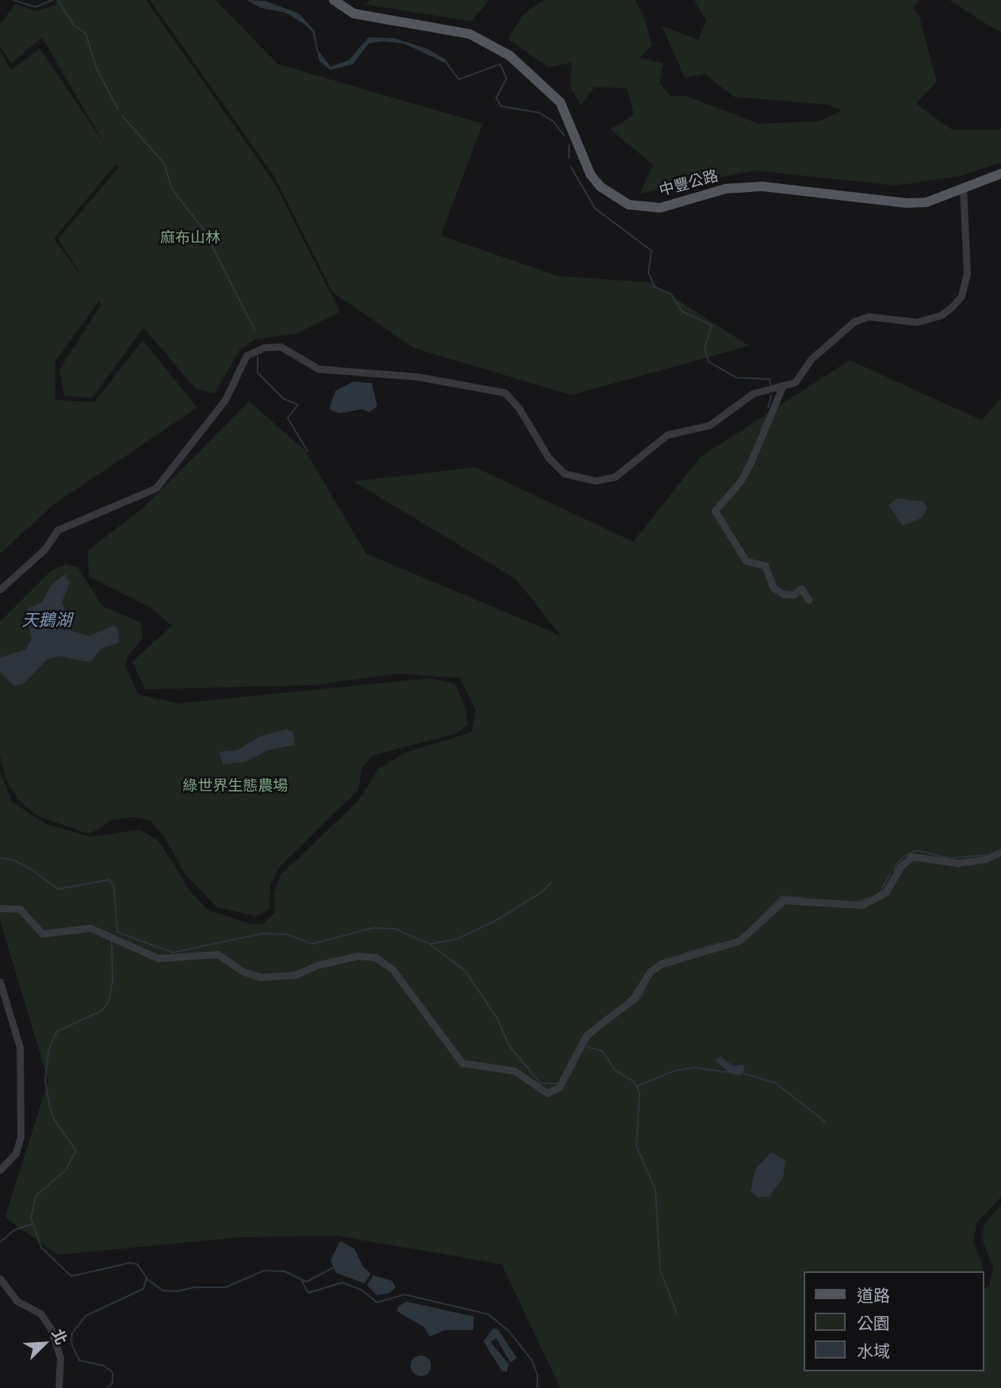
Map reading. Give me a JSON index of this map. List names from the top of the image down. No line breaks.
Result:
{"streets":{"main road":["中豐公路"]},"water":["天鵝湖"],"parks":["麻布山林","綠世界生態農場"],"legend":["道路","公園","水域"],"north":"top right"}
